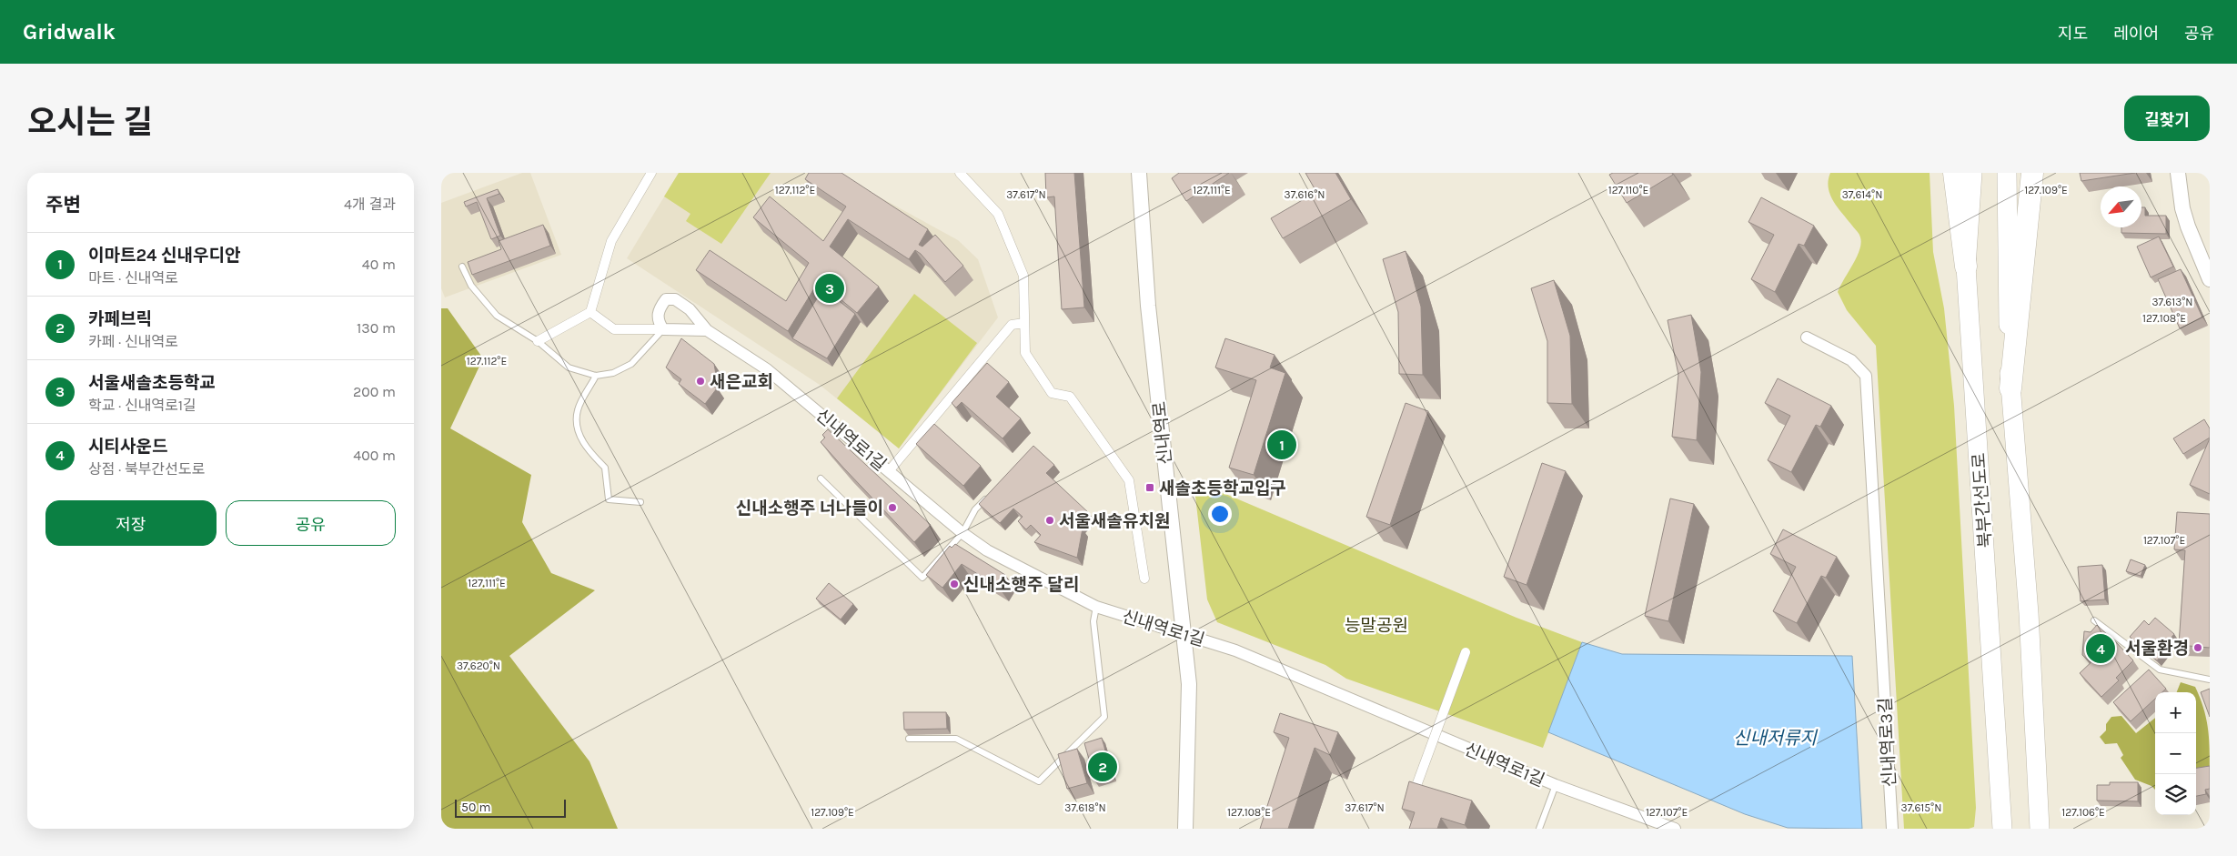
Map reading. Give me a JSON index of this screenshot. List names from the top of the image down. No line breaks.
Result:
{"streets":{"highway":["북부간선도로"],"street":["신내역로","신내역로1길","신내역로3길"]},"crossings":[["신내역로","신내역로1길"]],"water":["신내저류지"],"parks":["능말공원"],"places":{"other":["새은교회","신내소행주 너나들이","서울새솔유치원","신내소행주 달리","서울환경"],"transit":["새솔초등학교입구"]},"scale_bar":"50 m","north":"bottom left","page":{"header":"Gridwalk","nav":["지도","레이어","공유"],"title":"오시는 길","buttons":["길찾기",["저장","공유"]],"heading":["주변","4개 결과"],"list":[{"mark":"1","name":"이마트24 신내우디안","note":"마트 · 신내역로","value":"40 m"},{"mark":"2","name":"카페브릭","note":"카페 · 신내역로","value":"130 m"},{"mark":"3","name":"서울새솔초등학교","note":"학교 · 신내역로1길","value":"200 m"},{"mark":"4","name":"시티사운드","note":"상점 · 북부간선도로","value":"400 m"}],"pins":["3","1","4","2"],"map_buttons":["+","−"],"scale":"50 m"},"coordinates":["127.111°E","127.110°E","127.109°E","127.112°E","37.617°N","37.616°N","37.614°N","37.613°N","127.108°E","127.107°E","37.620°N","37.618°N","37.615°N","127.106°E"]}
